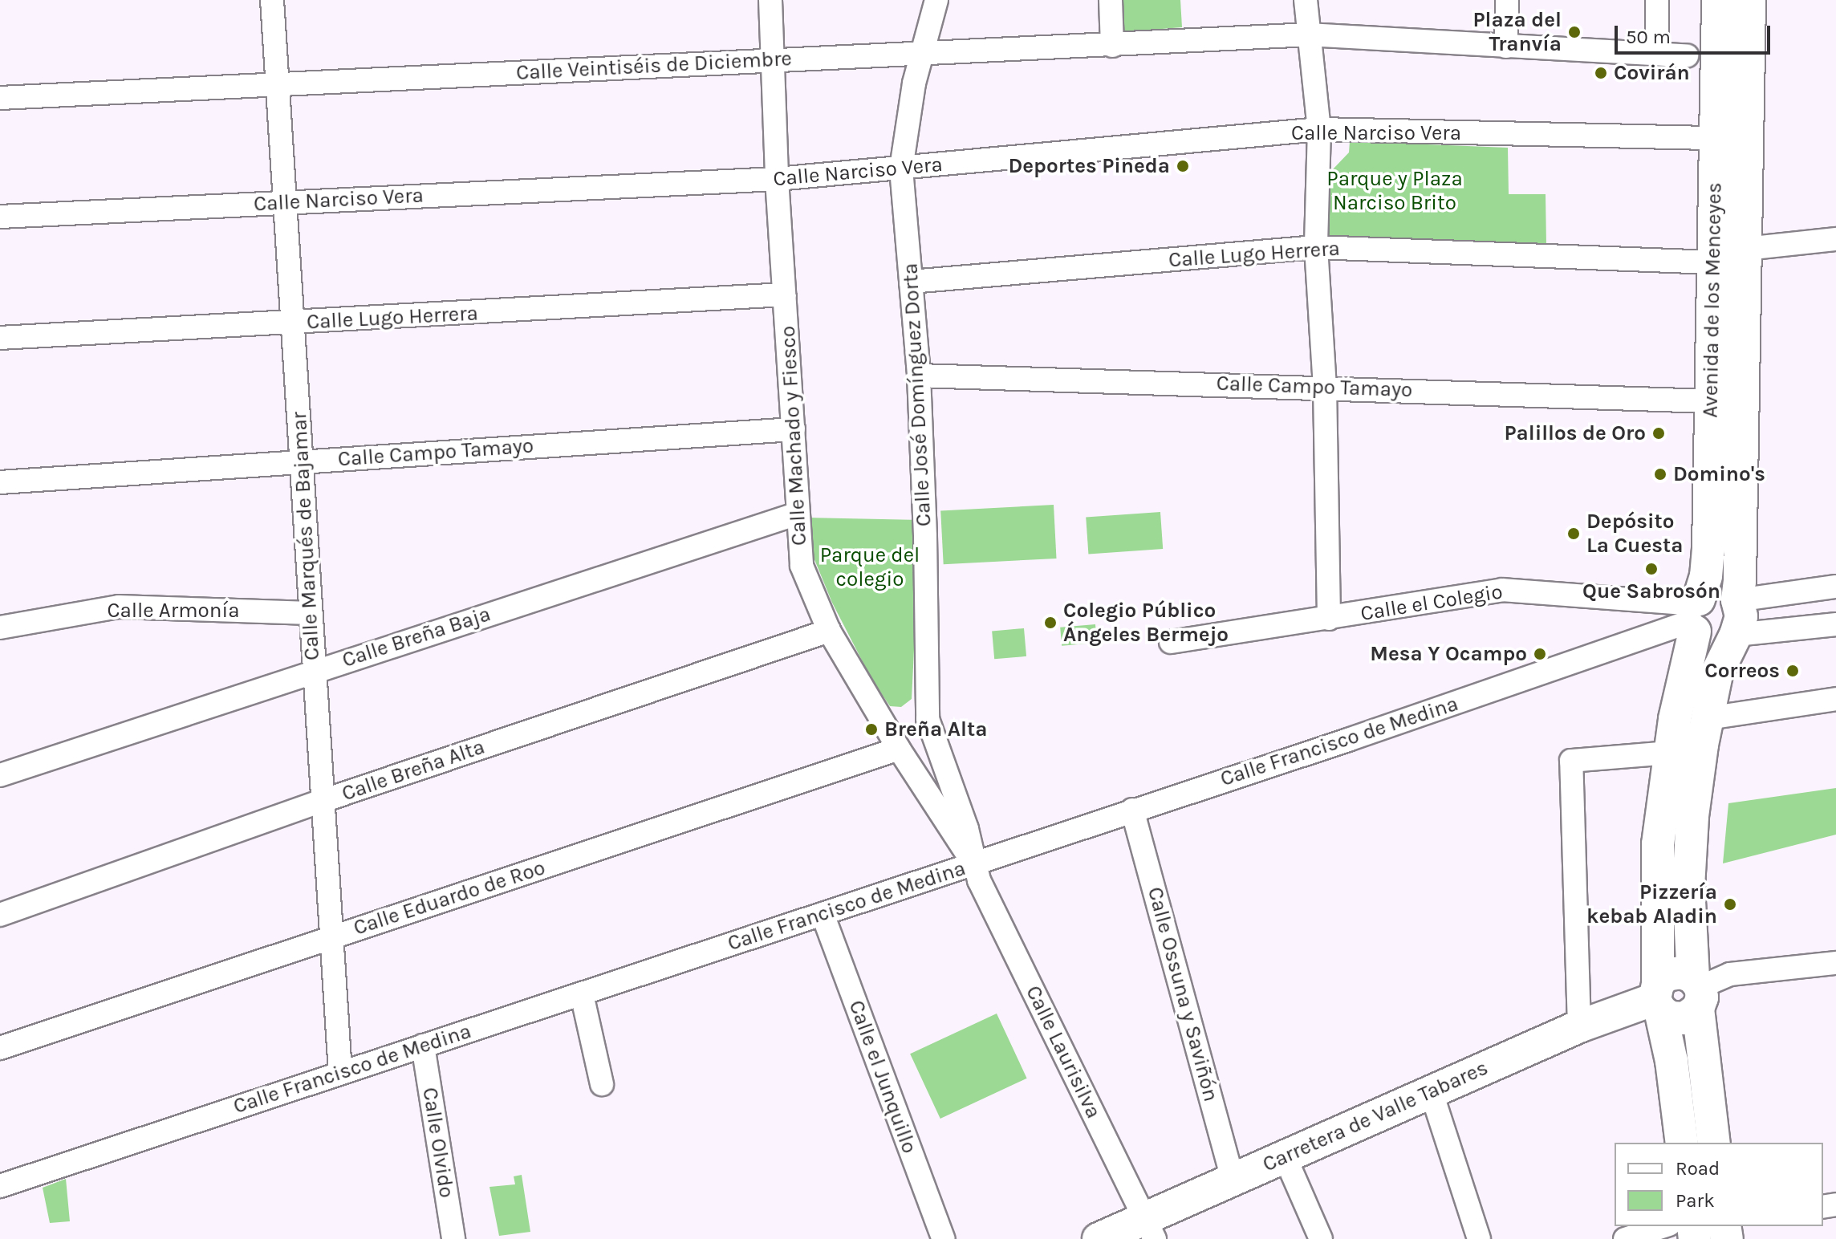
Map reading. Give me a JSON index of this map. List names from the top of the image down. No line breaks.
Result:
{"streets":{"main road":["Avenida de los Menceyes","Carretera de Valle Tabares"],"street":["Calle Veintiséis de Diciembre","Calle Narciso Vera","Calle Lugo Herrera","Calle Campo Tamayo","Calle José Domínguez Dorta","Calle Machado y Fiesco","Calle Marqués de Bajamar","Calle el Colegio","Calle Armonía","Calle Breña Baja","Calle Francisco de Medina","Calle Breña Alta","Calle Eduardo de Roo","Calle Ossuna y Saviñón","Calle Laurisilva","Calle el Junquillo","Calle Olvido"]},"crossings":[["Calle Veintiséis de Diciembre","Calle José Domínguez Dorta"],["Calle Veintiséis de Diciembre","Calle Machado y Fiesco"],["Calle Veintiséis de Diciembre","Calle Marqués de Bajamar"],["Calle Narciso Vera","Avenida de los Menceyes"],["Calle Narciso Vera","Calle José Domínguez Dorta"],["Calle Narciso Vera","Calle Machado y Fiesco"],["Calle Narciso Vera","Calle Marqués de Bajamar"],["Calle Lugo Herrera","Avenida de los Menceyes"],["Calle Lugo Herrera","Calle José Domínguez Dorta"],["Calle Lugo Herrera","Calle Machado y Fiesco"],["Calle Lugo Herrera","Calle Marqués de Bajamar"],["Avenida de los Menceyes","Calle Campo Tamayo"],["Avenida de los Menceyes","Calle el Colegio"],["Avenida de los Menceyes","Calle Francisco de Medina"],["Avenida de los Menceyes","Carretera de Valle Tabares"],["Calle Campo Tamayo","Calle José Domínguez Dorta"],["Calle Campo Tamayo","Calle Machado y Fiesco"],["Calle Campo Tamayo","Calle Marqués de Bajamar"],["Calle José Domínguez Dorta","Calle Machado y Fiesco"],["Calle José Domínguez Dorta","Calle Francisco de Medina"],["Calle José Domínguez Dorta","Calle Eduardo de Roo"],["Calle José Domínguez Dorta","Calle Laurisilva"],["Calle Machado y Fiesco","Calle Breña Baja"],["Calle Machado y Fiesco","Calle Francisco de Medina"],["Calle Machado y Fiesco","Calle Breña Alta"],["Calle Machado y Fiesco","Calle Eduardo de Roo"],["Calle Machado y Fiesco","Calle Laurisilva"],["Calle Marqués de Bajamar","Calle Armonía"],["Calle Marqués de Bajamar","Calle Breña Baja"],["Calle Marqués de Bajamar","Calle Francisco de Medina"],["Calle Marqués de Bajamar","Calle Breña Alta"],["Calle Marqués de Bajamar","Calle Eduardo de Roo"],["Calle el Colegio","Calle Francisco de Medina"],["Calle Francisco de Medina","Calle Ossuna y Saviñón"],["Calle Francisco de Medina","Calle Laurisilva"],["Calle Francisco de Medina","Calle el Junquillo"],["Calle Francisco de Medina","Calle Olvido"],["Calle Ossuna y Saviñón","Carretera de Valle Tabares"],["Calle Laurisilva","Carretera de Valle Tabares"]],"parks":["Parque y Plaza Narciso Brito","Parque del colegio"],"places":["Plaza del Tranvía","Covirán","Deportes Pineda","Palillos de Oro","Domino's","Depósito La Cuesta","Que Sabrosón","Colegio Público Ángeles Bermejo","Mesa Y Ocampo","Correos","Breña Alta","Pizzería kebab Aladin"],"legend":["Road","Park"],"scale_bar":"50 m"}
